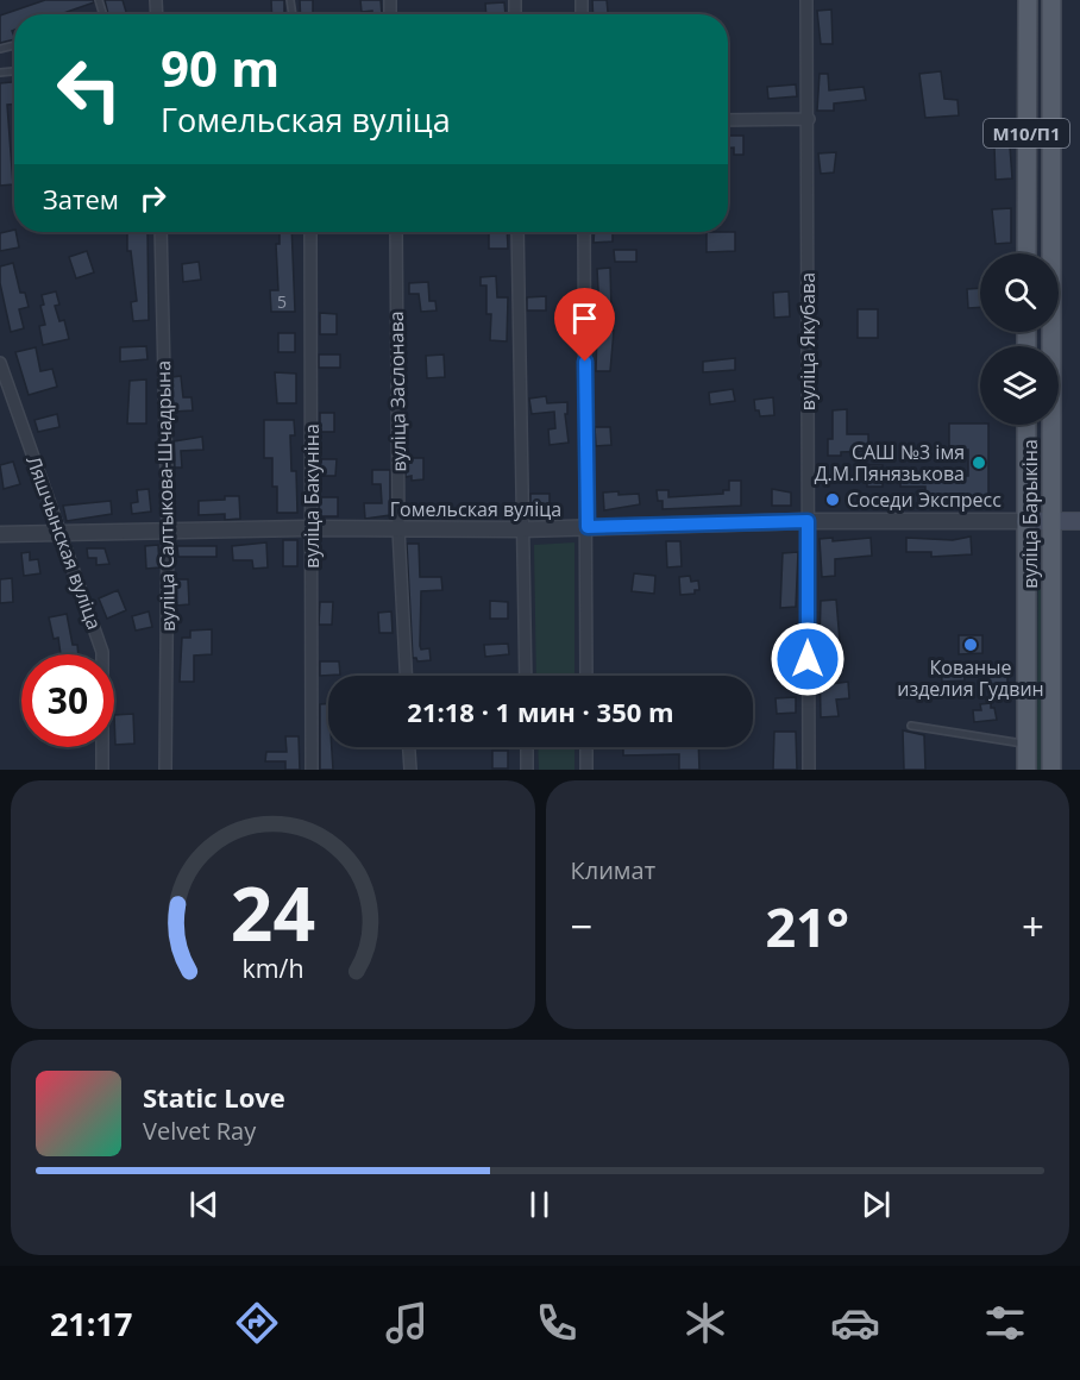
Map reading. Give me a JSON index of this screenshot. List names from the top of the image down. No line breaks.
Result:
{"streets":{"main road":["М10/П1","Гомельская вуліца","вуліца Барыкіна"],"street":["вуліца Якубава","вуліца Заслонава","вуліца Салтыкова-Шчадрына","вуліца Бакуніна","Ляшчынская вуліца"]},"crossings":[["вуліца Якубава","Гомельская вуліца"],["вуліца Заслонава","Гомельская вуліца"],["вуліца Салтыкова-Шчадрына","Гомельская вуліца"],["вуліца Бакуніна","Гомельская вуліца"],["Гомельская вуліца","вуліца Барыкіна"],["Гомельская вуліца","Ляшчынская вуліца"]],"places":["САШ №3 імя Д.М.Пянязькова","Соседи Экспресс","Кованые изделия Гудвин"],"house_numbers":["5"],"page":{"turn":["90 m","Гомельская вуліца"],"then":"Затем","limit":"30","trip":"21:18 · 1 мин · 350 m","tile":"Климат","heat":["−","21°","+"],"song":["Static Love","Velvet Ray"],"tabs":"21:17","gauge":["24","km/h"]}}
